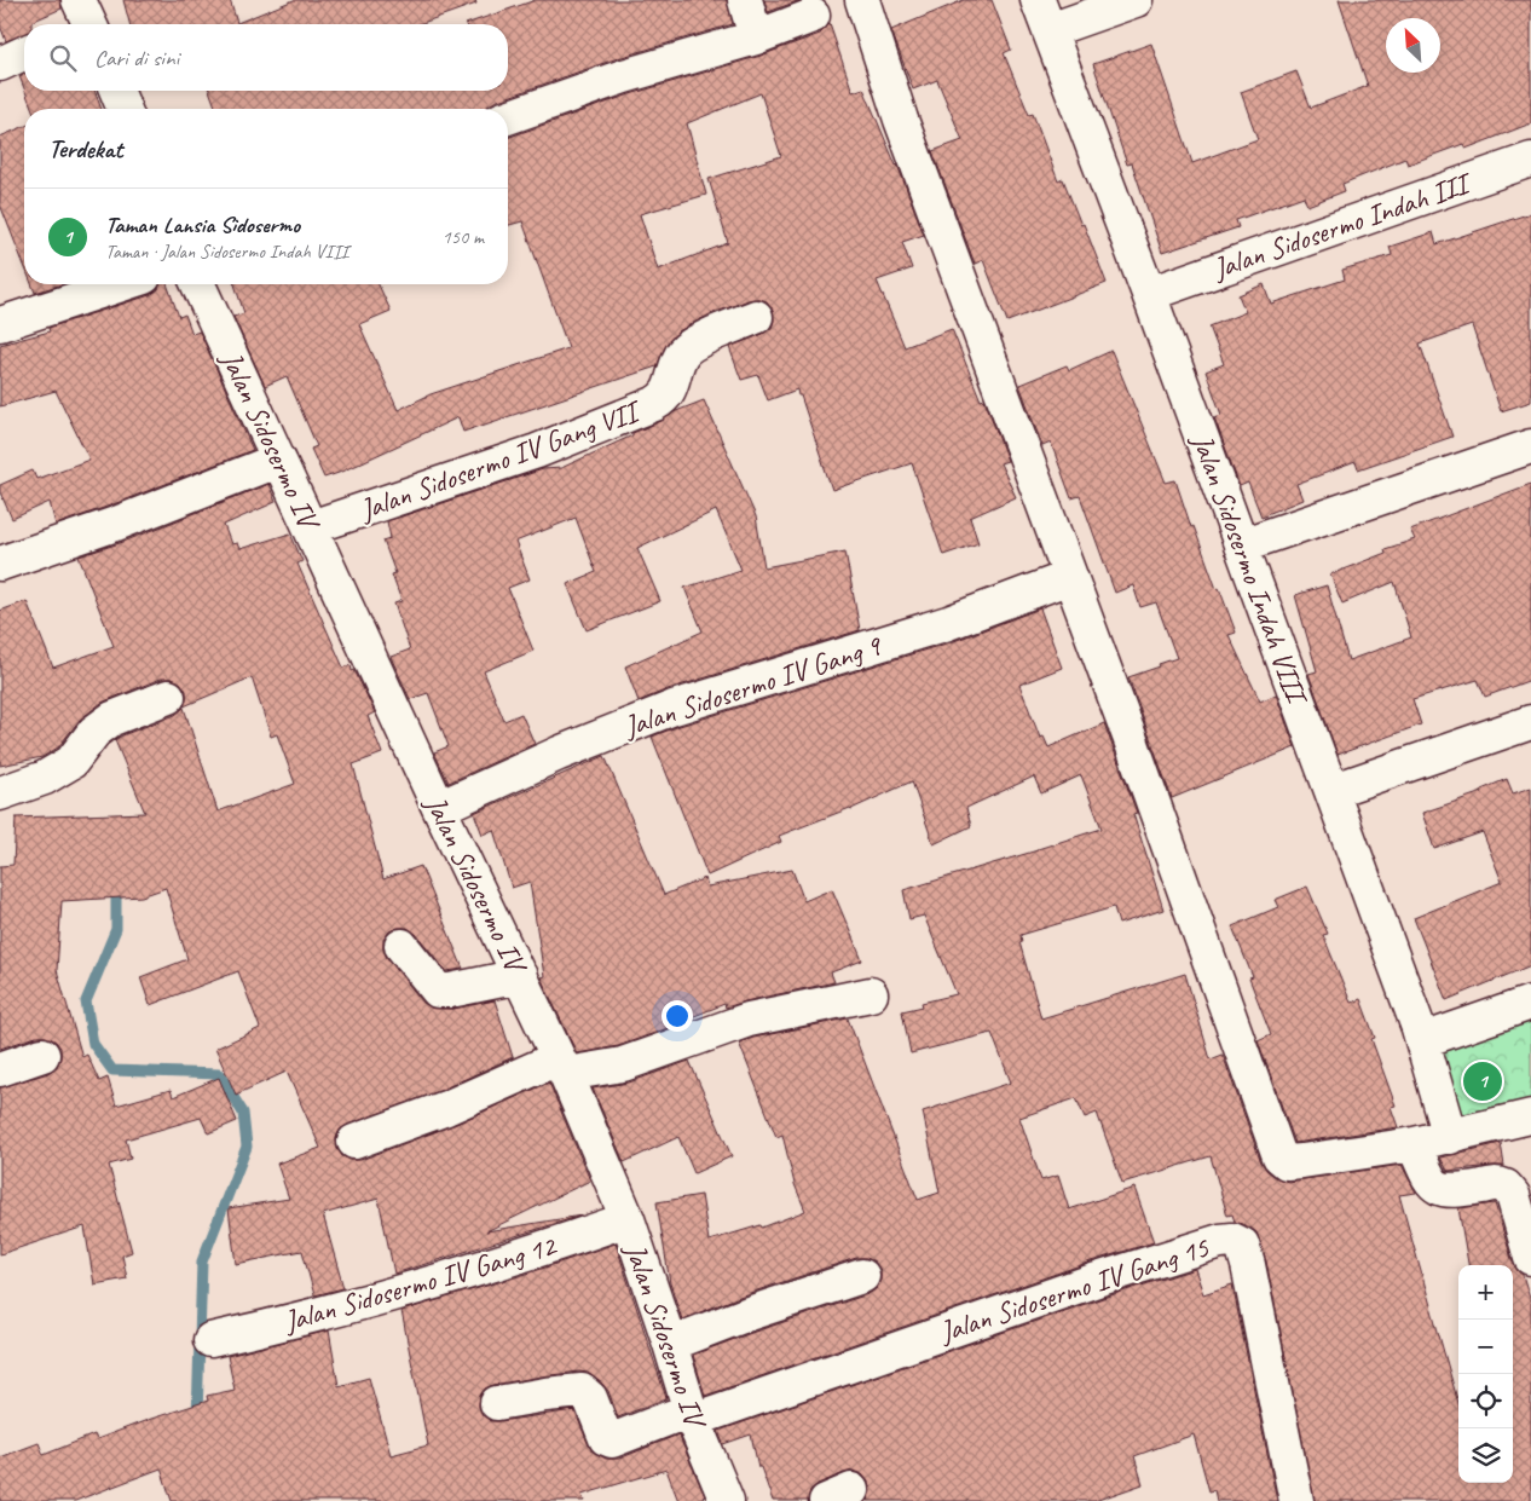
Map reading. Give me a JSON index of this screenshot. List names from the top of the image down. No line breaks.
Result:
{"streets":{"street":["Jalan Sidosermo Indah III","Jalan Sidosermo IV","Jalan Sidosermo IV Gang VII","Jalan Sidosermo Indah VIII","Jalan Sidosermo IV Gang 9","Jalan Sidosermo IV Gang 12","Jalan Sidosermo IV Gang 15"]},"crossings":[["Jalan Sidosermo Indah III","Jalan Sidosermo Indah VIII"],["Jalan Sidosermo IV","Jalan Sidosermo IV Gang VII"],["Jalan Sidosermo IV","Jalan Sidosermo IV Gang 9"],["Jalan Sidosermo IV","Jalan Sidosermo IV Gang 12"],["Jalan Sidosermo IV","Jalan Sidosermo IV Gang 15"]],"north":"top left","page":{"search":"Cari di sini","heading":"Terdekat","list":[{"mark":"1","name":"Taman Lansia Sidosermo","note":"Taman · Jalan Sidosermo Indah VIII","value":"150 m"}],"pins":"1","map_buttons":["+","−"]}}
